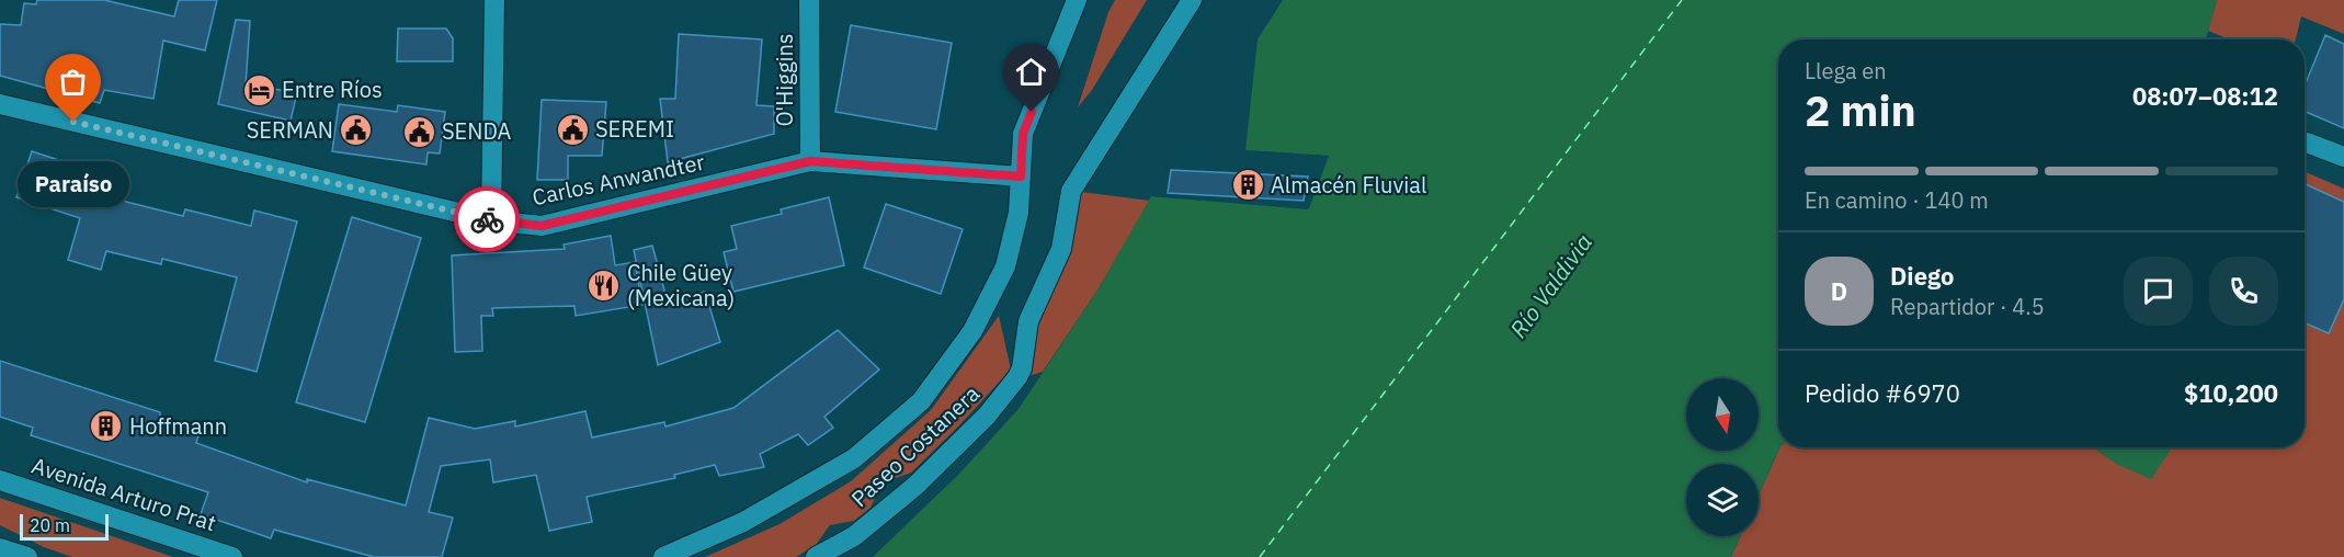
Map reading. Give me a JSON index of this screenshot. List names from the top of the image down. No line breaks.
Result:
{"streets":{"street":["O'Higgins","Carlos Anwandter","Paseo Costanera","Avenida Arturo Prat"]},"crossings":[["O'Higgins","Carlos Anwandter"]],"water":["Río Valdivia"],"places":{"hotel":["Entre Ríos"],"other":["Paraíso"],"public building":["SEREMI","SERMAN","SENDA"],"building":["Almacén Fluvial","Hoffmann"],"restaurant":["Chile Güey (Mexicana)"]},"scale_bar":"20 m","north":"bottom","page":{"heading":["2 min","Llega en","08:07–08:12"],"panel":["Diego","Repartidor · 4.5","Pedido #6970","$10,200"],"bar":"En camino · 140 m","bubble":"Paraíso","round":"D","scale":"20 m"}}
